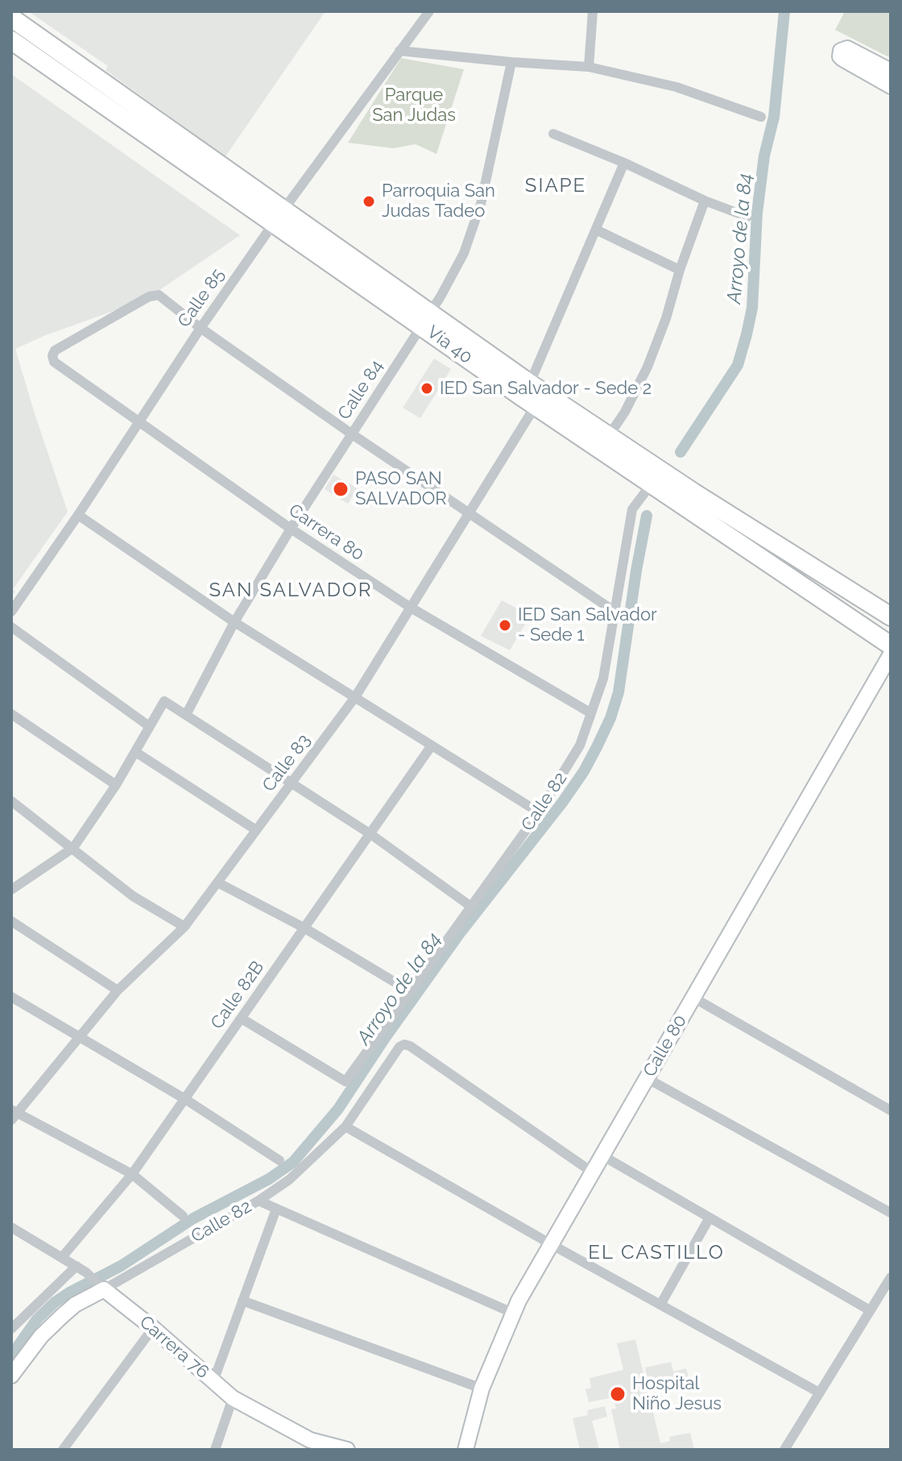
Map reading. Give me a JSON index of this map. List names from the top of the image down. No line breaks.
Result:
{"streets":{"highway":["Vía 40"],"street":["Calle 85","Calle 84","Carrera 80","Calle 83","Calle 82","Calle 82B","Calle 80","Carrera 76"]},"crossings":[["Calle 85","Vía 40"],["Calle 85","Carrera 80"],["Vía 40","Calle 84"],["Vía 40","Calle 83"],["Vía 40","Calle 82"],["Calle 84","Carrera 80"],["Carrera 80","Calle 83"],["Carrera 80","Calle 82"],["Calle 82","Calle 82B"],["Calle 82","Calle 80"],["Calle 82","Carrera 76"],["Calle 82B","Carrera 76"]],"districts":["SIAPE","SAN SALVADOR","EL CASTILLO"],"water":["Arroyo de la 84"],"parks":["Parque San Judas"],"places":["Parroquia San Judas Tadeo","IED San Salvador - Sede 2","PASO SAN SALVADOR","IED San Salvador - Sede 1","Hospital Niño Jesus"]}
